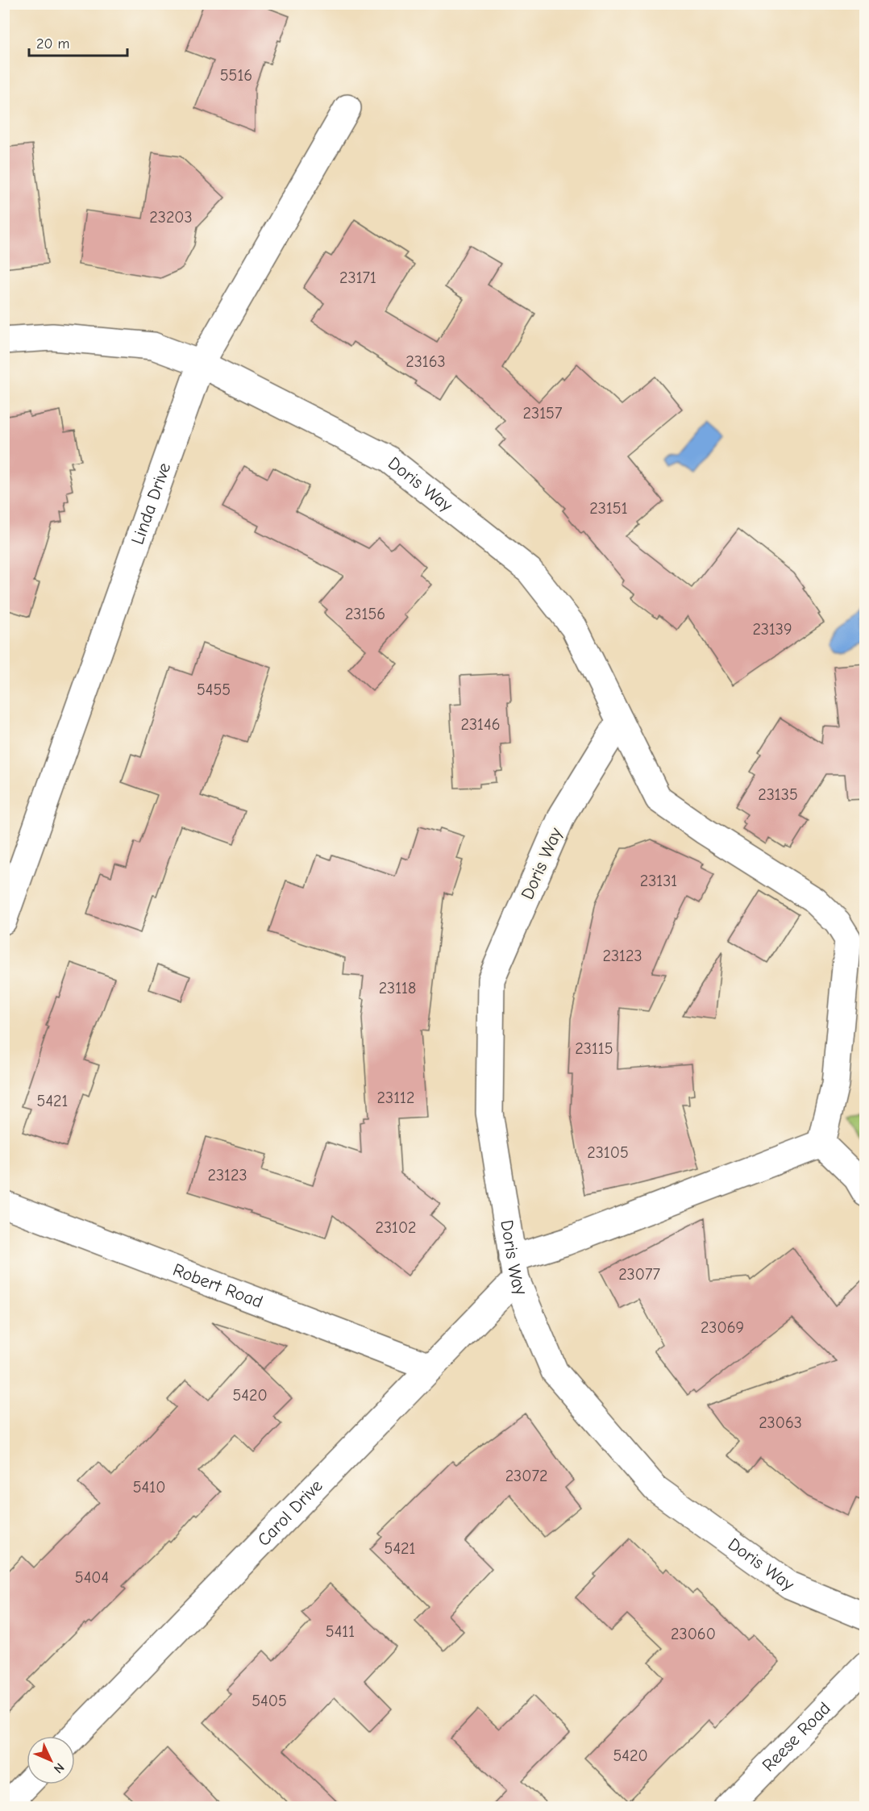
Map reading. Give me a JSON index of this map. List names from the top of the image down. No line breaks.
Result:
{"streets":{"street":["Doris Way","Linda Drive","Robert Road","Carol Drive","Reese Road"]},"crossings":[["Doris Way","Linda Drive"],["Doris Way","Carol Drive"],["Robert Road","Carol Drive"]],"house_numbers":["5516","23203","23171","23163","23157","23151","23156","23139","5455","23146","23135","23131","23123","23118","23115","23112","5421","23105","23123","23102","23077","23069","5420","23063","23072","5410","5421","5404","5411","23060","5405","5420"],"scale_bar":"20 m","north":"bottom right"}
